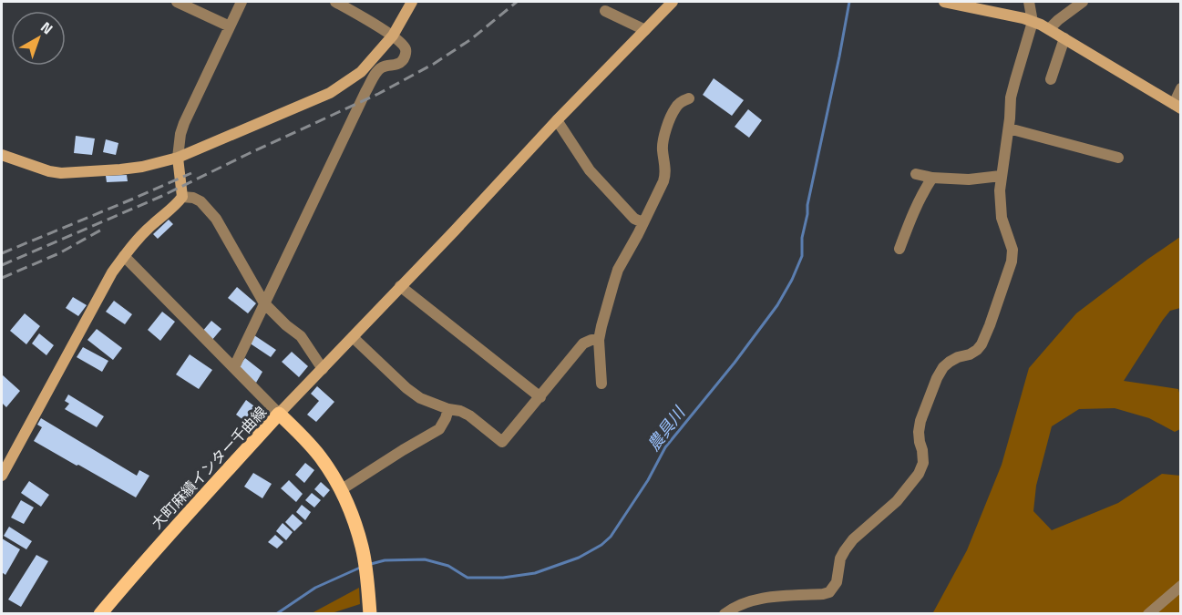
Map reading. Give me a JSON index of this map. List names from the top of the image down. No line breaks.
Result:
{"streets":{"main road":["大町麻績インター千曲線"]},"water":["農具川"],"north":"top right"}
